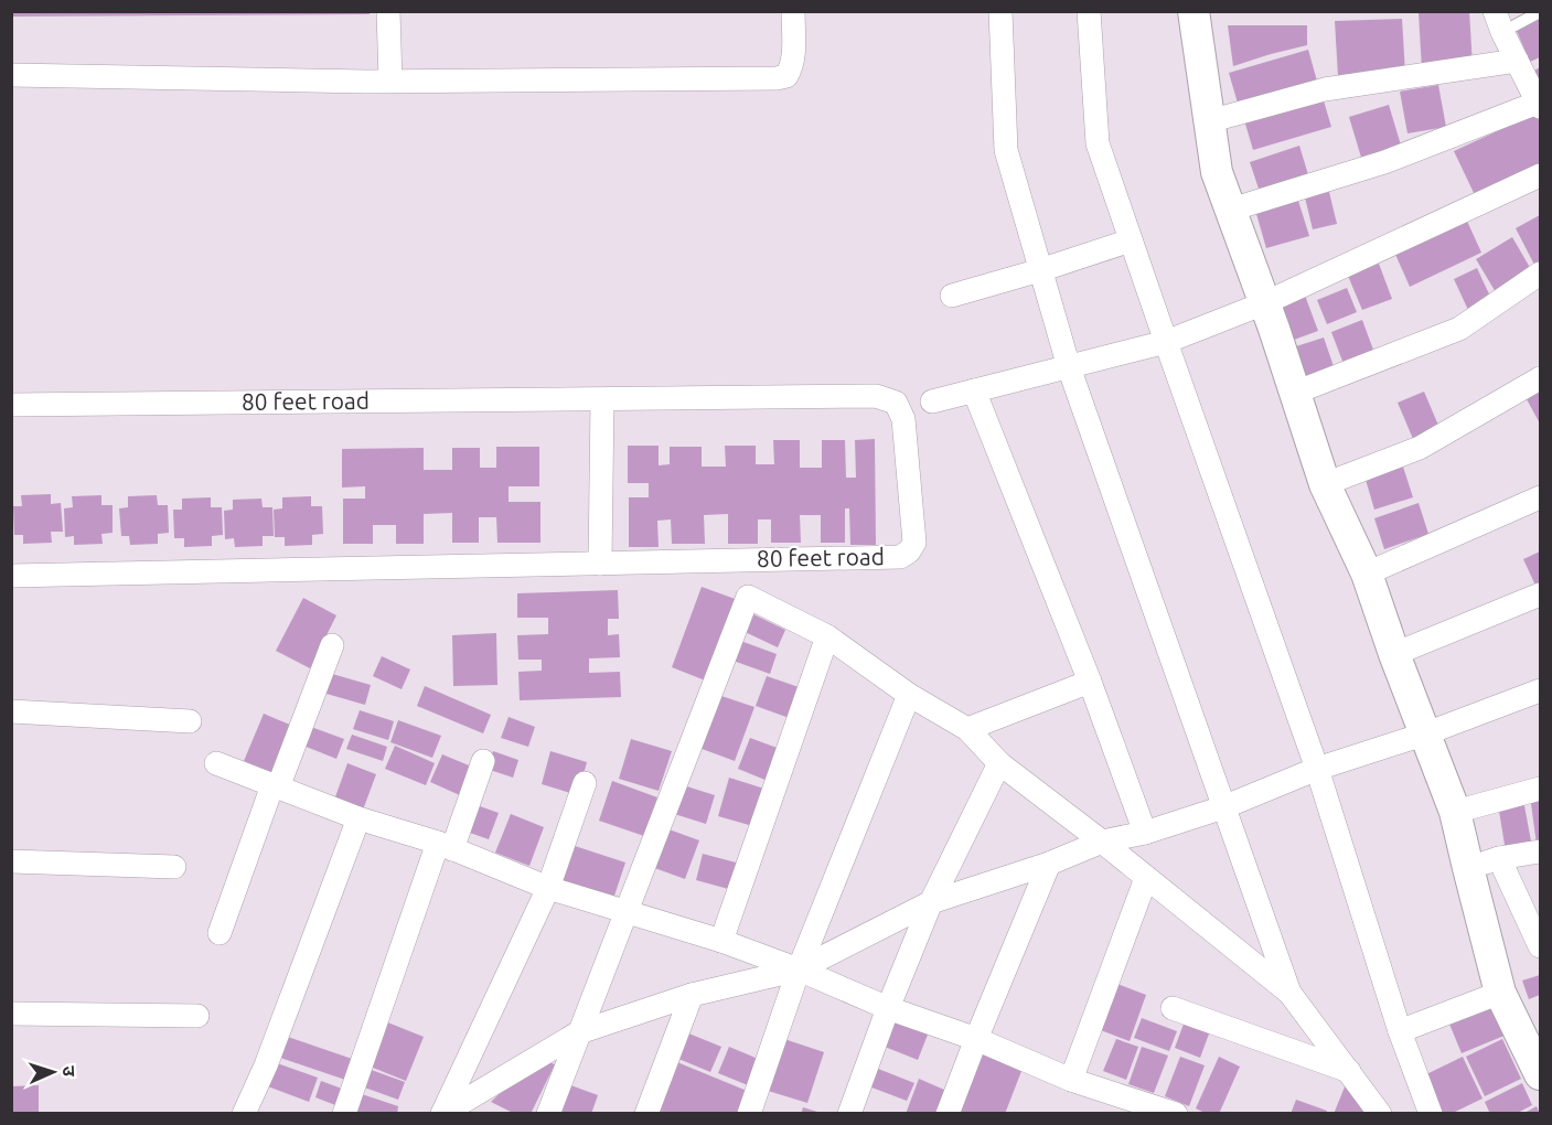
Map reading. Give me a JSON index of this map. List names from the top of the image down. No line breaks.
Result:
{"streets":{"street":["80 feet road"]},"north":"right"}
